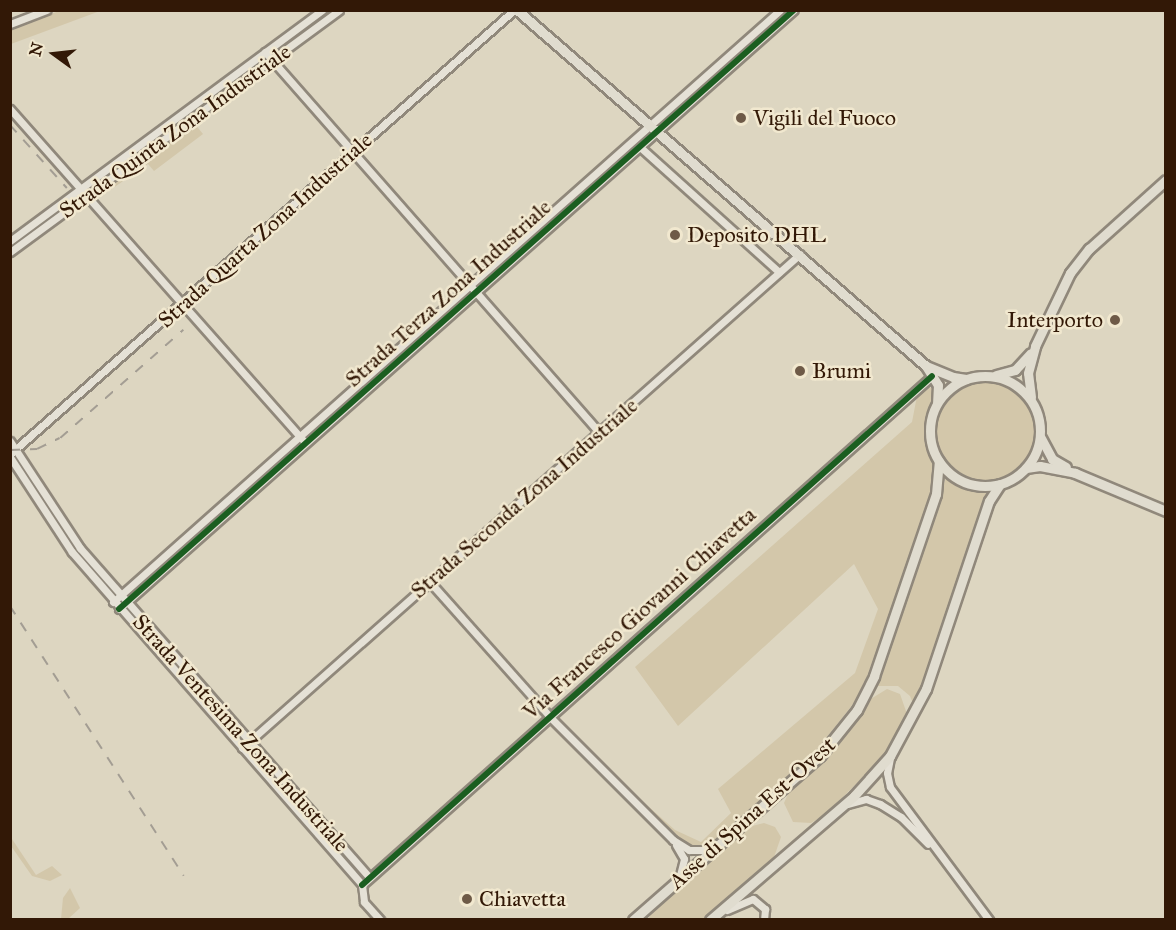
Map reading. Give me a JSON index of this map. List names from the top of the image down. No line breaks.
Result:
{"streets":{"main road":["Asse di Spina Est-Ovest"],"street":["Strada Quinta Zona Industriale","Strada Quarta Zona Industriale","Strada Terza Zona Industriale","Strada Seconda Zona Industriale","Via Francesco Giovanni Chiavetta","Strada Ventesima Zona Industriale"]},"crossings":[["Strada Quarta Zona Industriale","Strada Ventesima Zona Industriale"],["Strada Terza Zona Industriale","Strada Ventesima Zona Industriale"],["Strada Seconda Zona Industriale","Strada Ventesima Zona Industriale"],["Via Francesco Giovanni Chiavetta","Strada Ventesima Zona Industriale"]],"places":["Vigili del Fuoco","Deposito DHL","Interporto","Brumi","Chiavetta"],"north":"left"}
